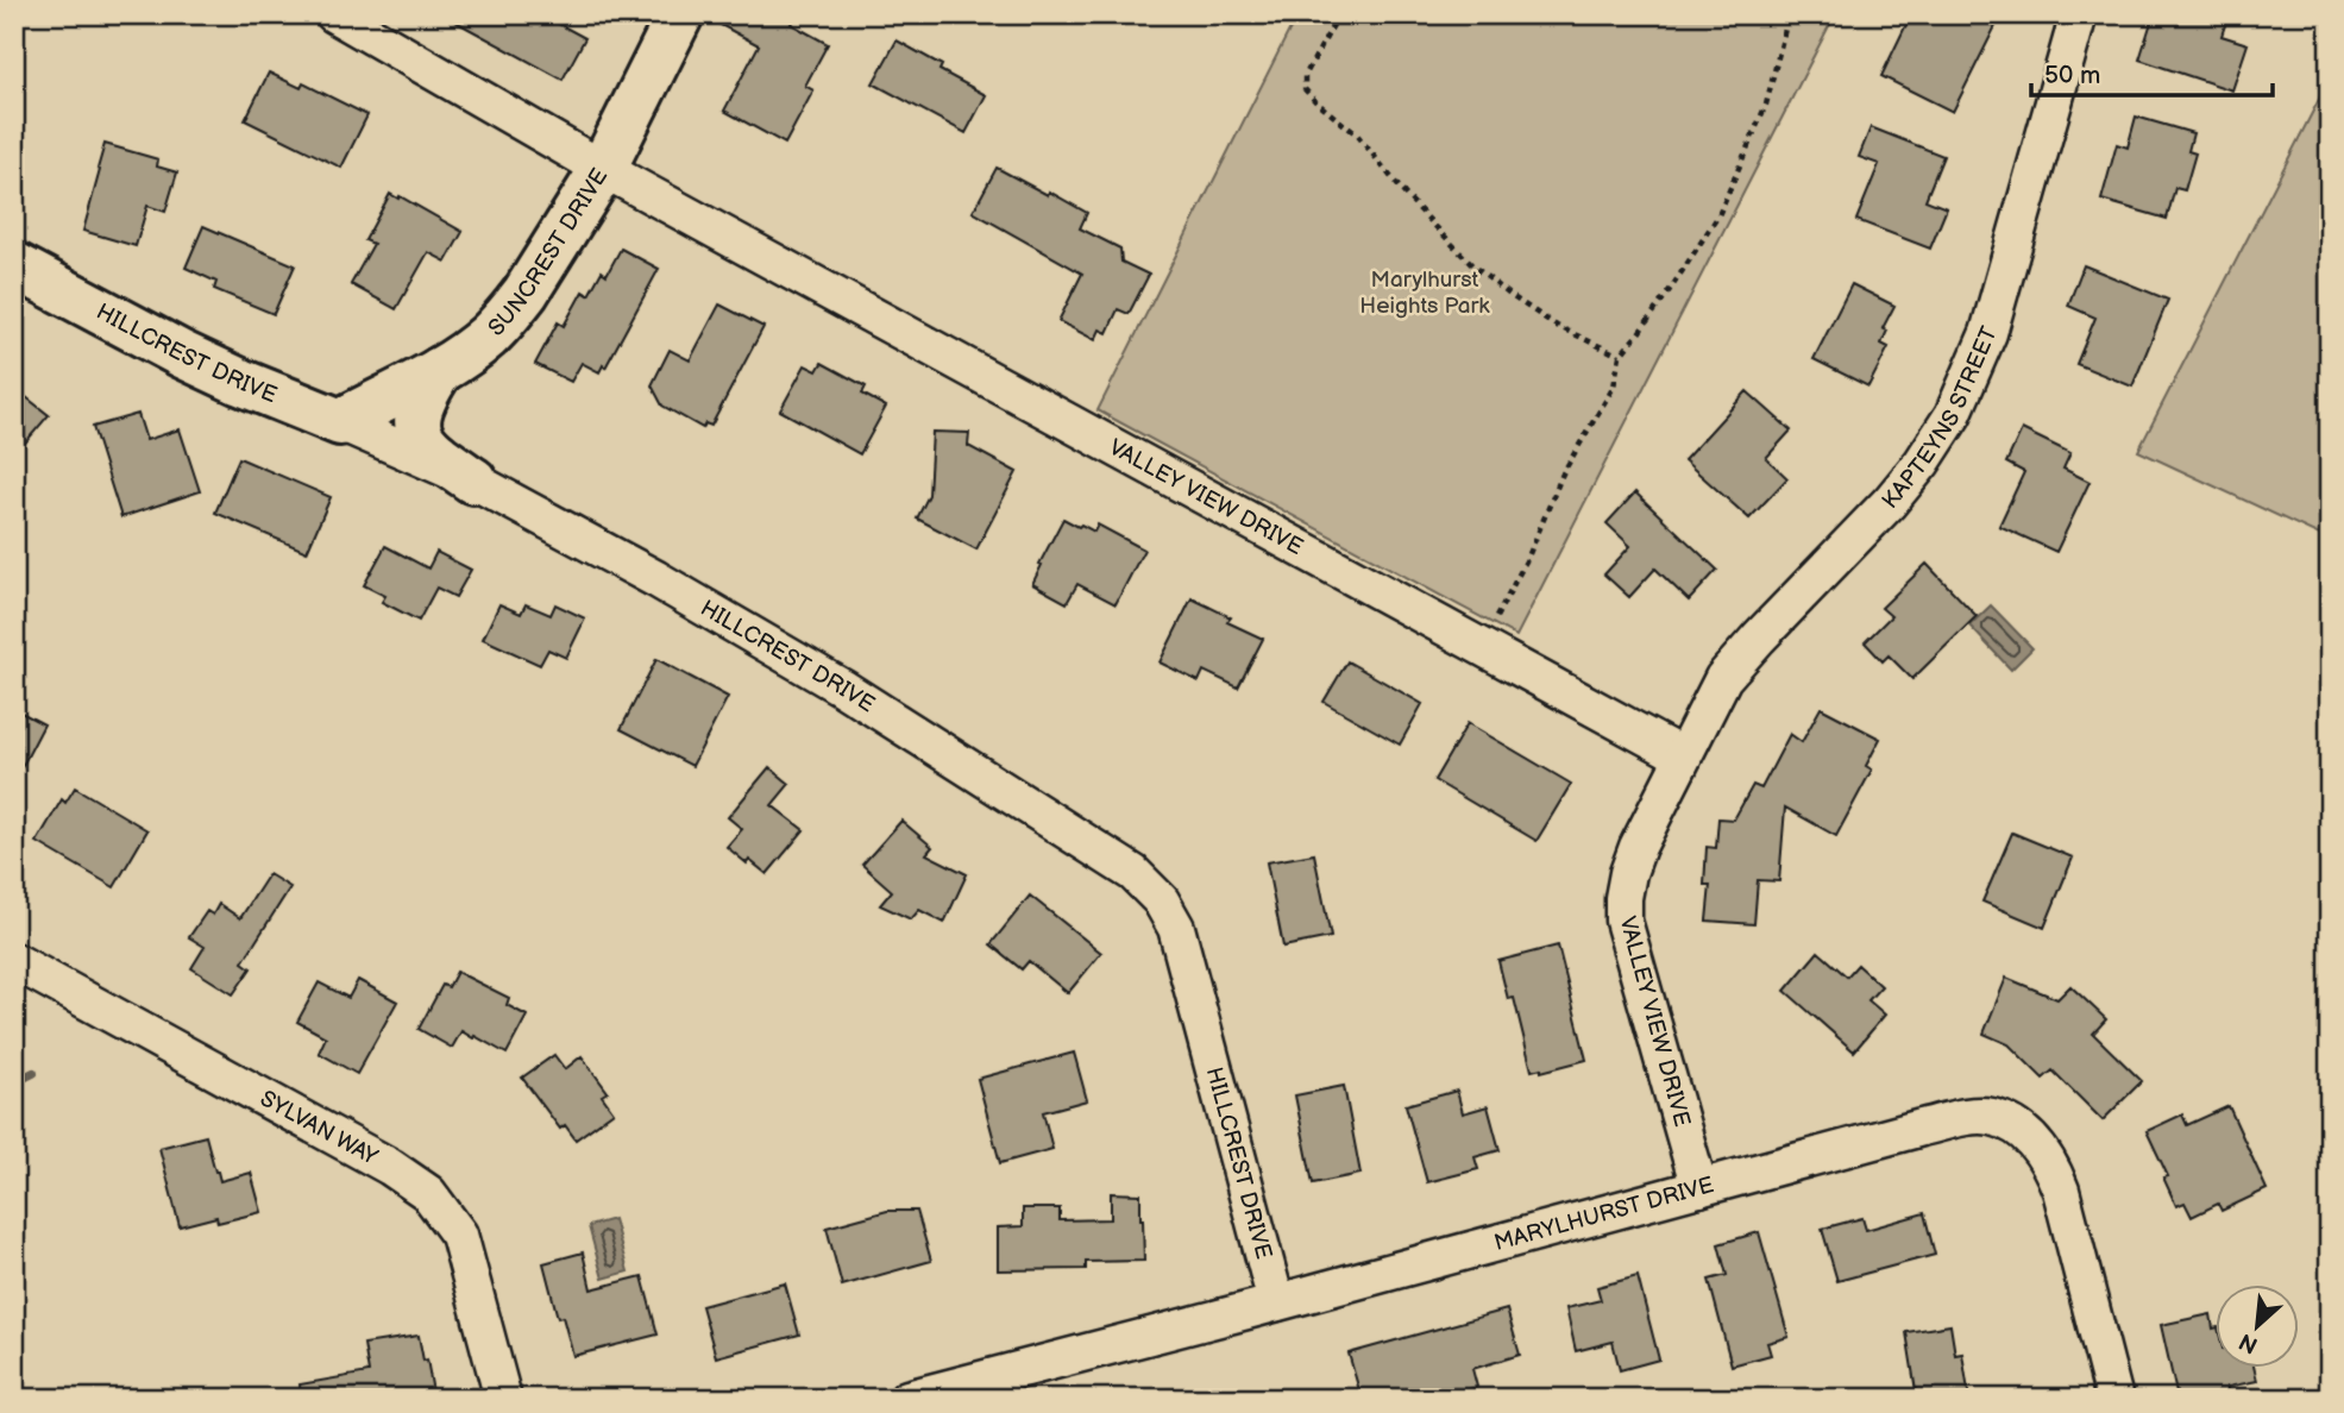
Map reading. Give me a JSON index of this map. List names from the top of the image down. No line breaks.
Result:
{"streets":{"street":["SUNCREST DRIVE","HILLCREST DRIVE","KAPTEYNS STREET","VALLEY VIEW DRIVE","SYLVAN WAY","MARYLHURST DRIVE"]},"crossings":[["SUNCREST DRIVE","HILLCREST DRIVE"],["SUNCREST DRIVE","VALLEY VIEW DRIVE"],["HILLCREST DRIVE","MARYLHURST DRIVE"],["KAPTEYNS STREET","VALLEY VIEW DRIVE"],["VALLEY VIEW DRIVE","MARYLHURST DRIVE"]],"parks":["Marylhurst Heights Park"],"scale_bar":"50 m","north":"bottom left"}
